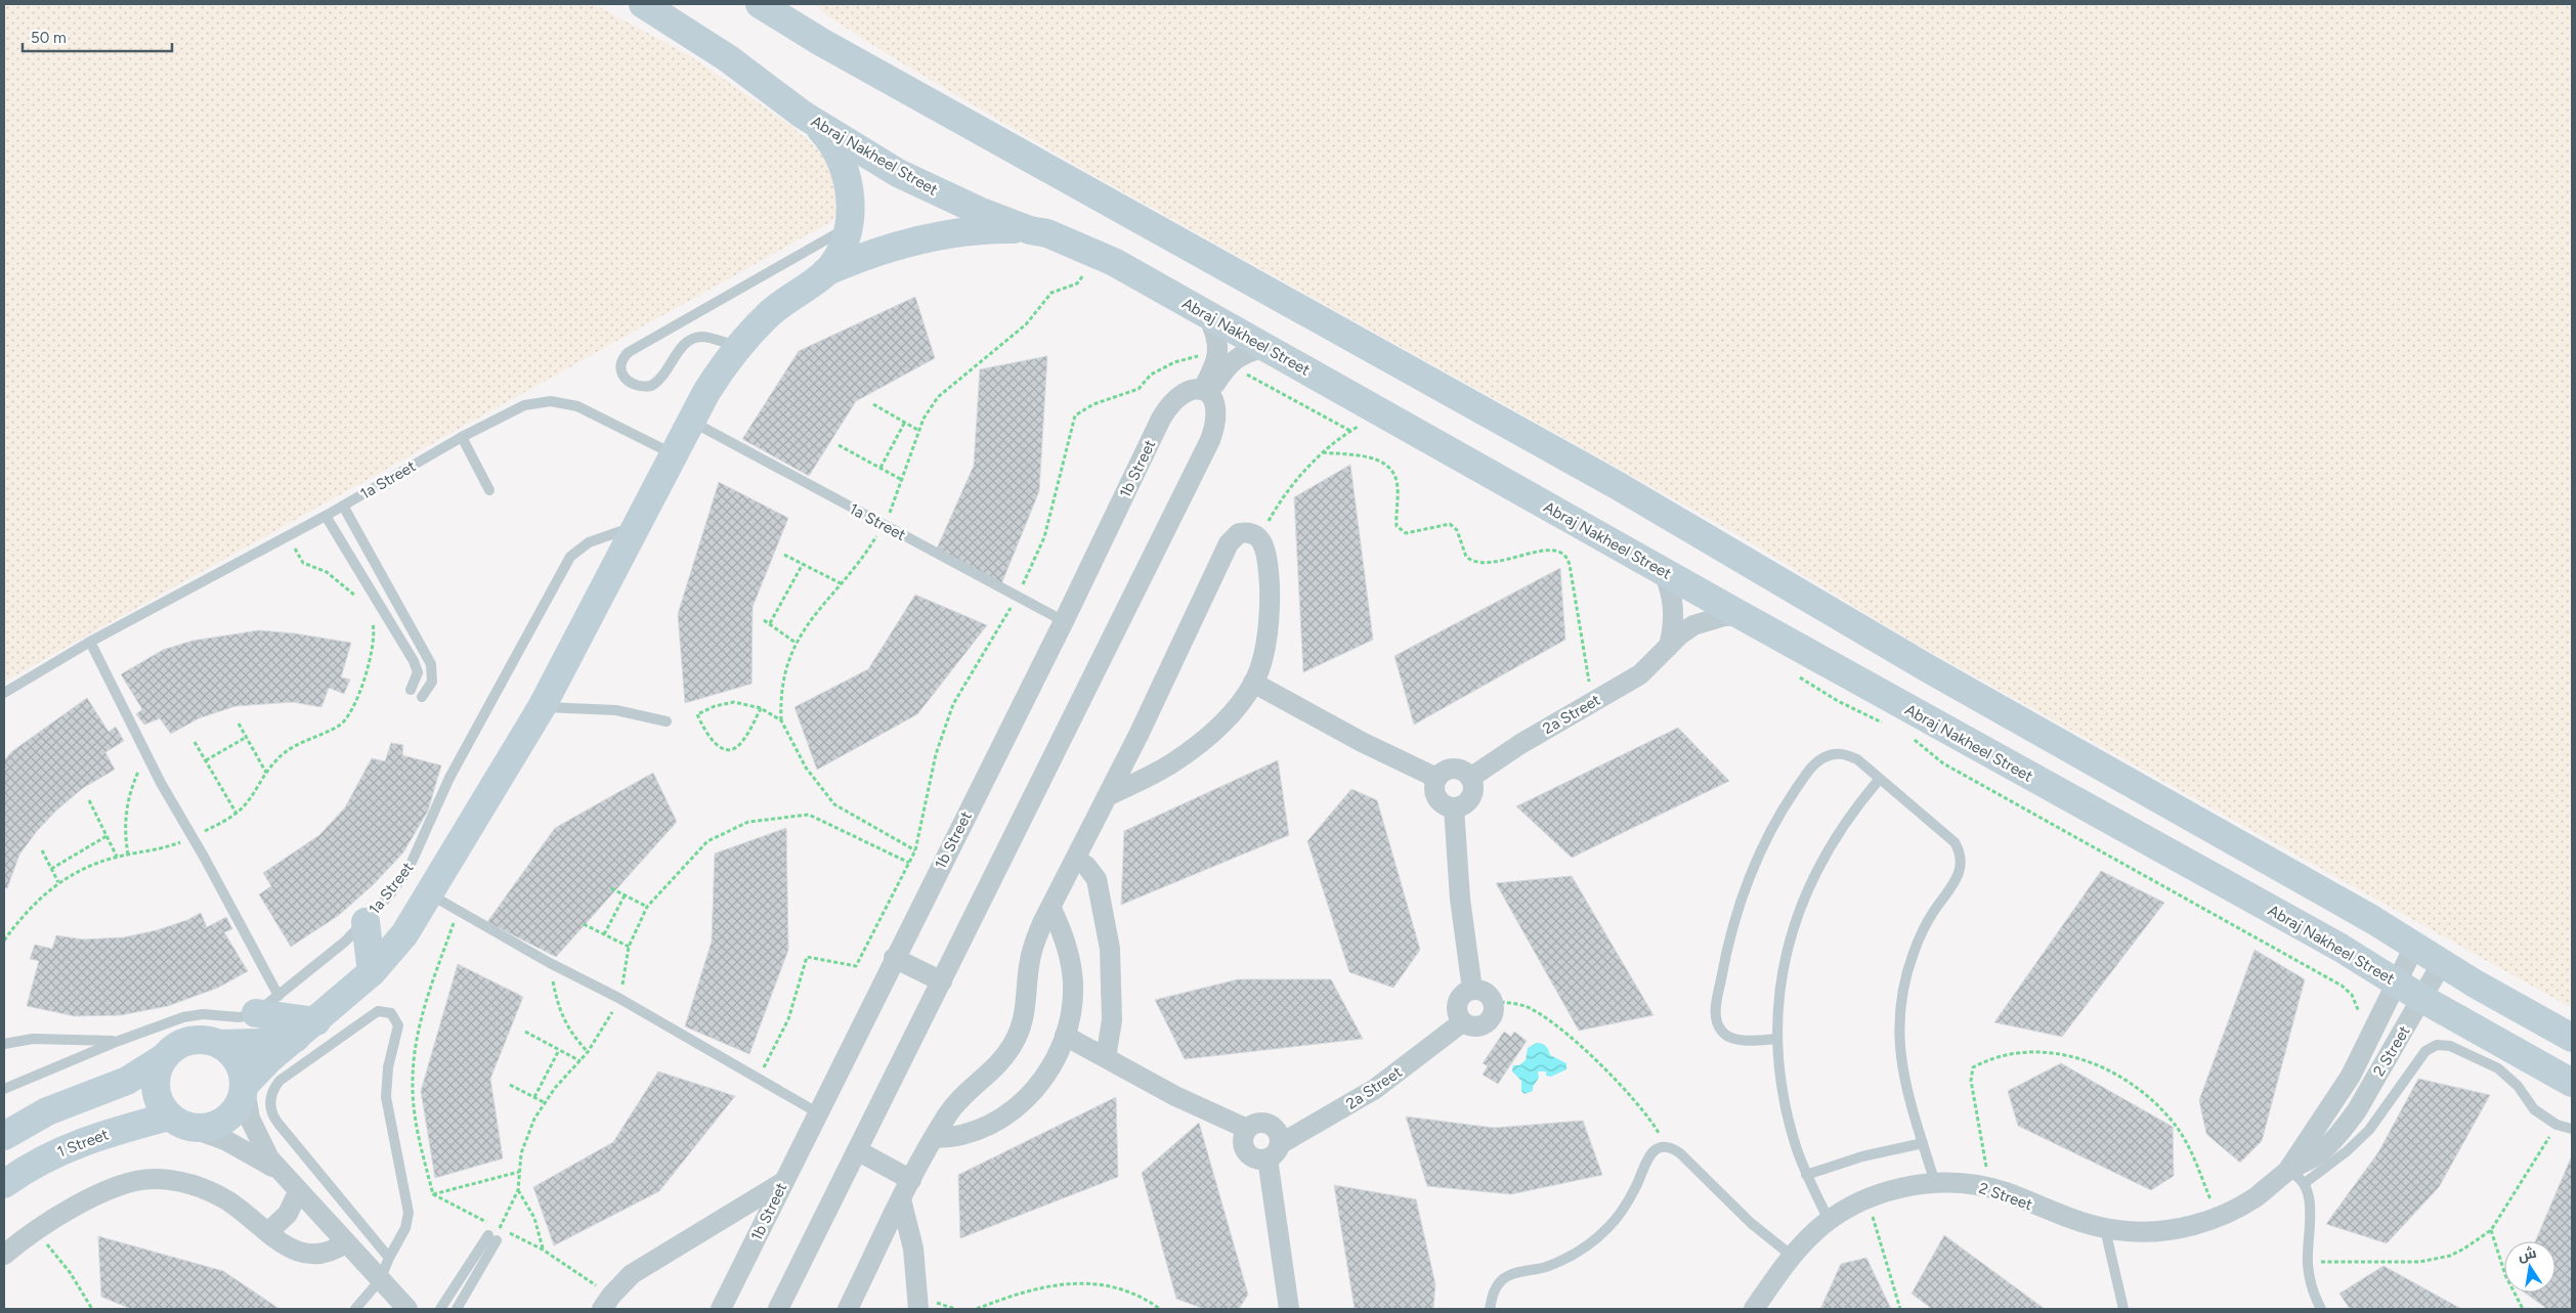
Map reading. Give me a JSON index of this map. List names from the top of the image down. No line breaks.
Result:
{"streets":{"street":["Abraj Nakheel Street","1b Street","2a Street","2 Street","1 Street"],"lane":["1a Street"]},"crossings":[["Abraj Nakheel Street","2a Street"],["Abraj Nakheel Street","2 Street"],["1b Street","1a Street"]],"scale_bar":"50 m","north":"top"}
